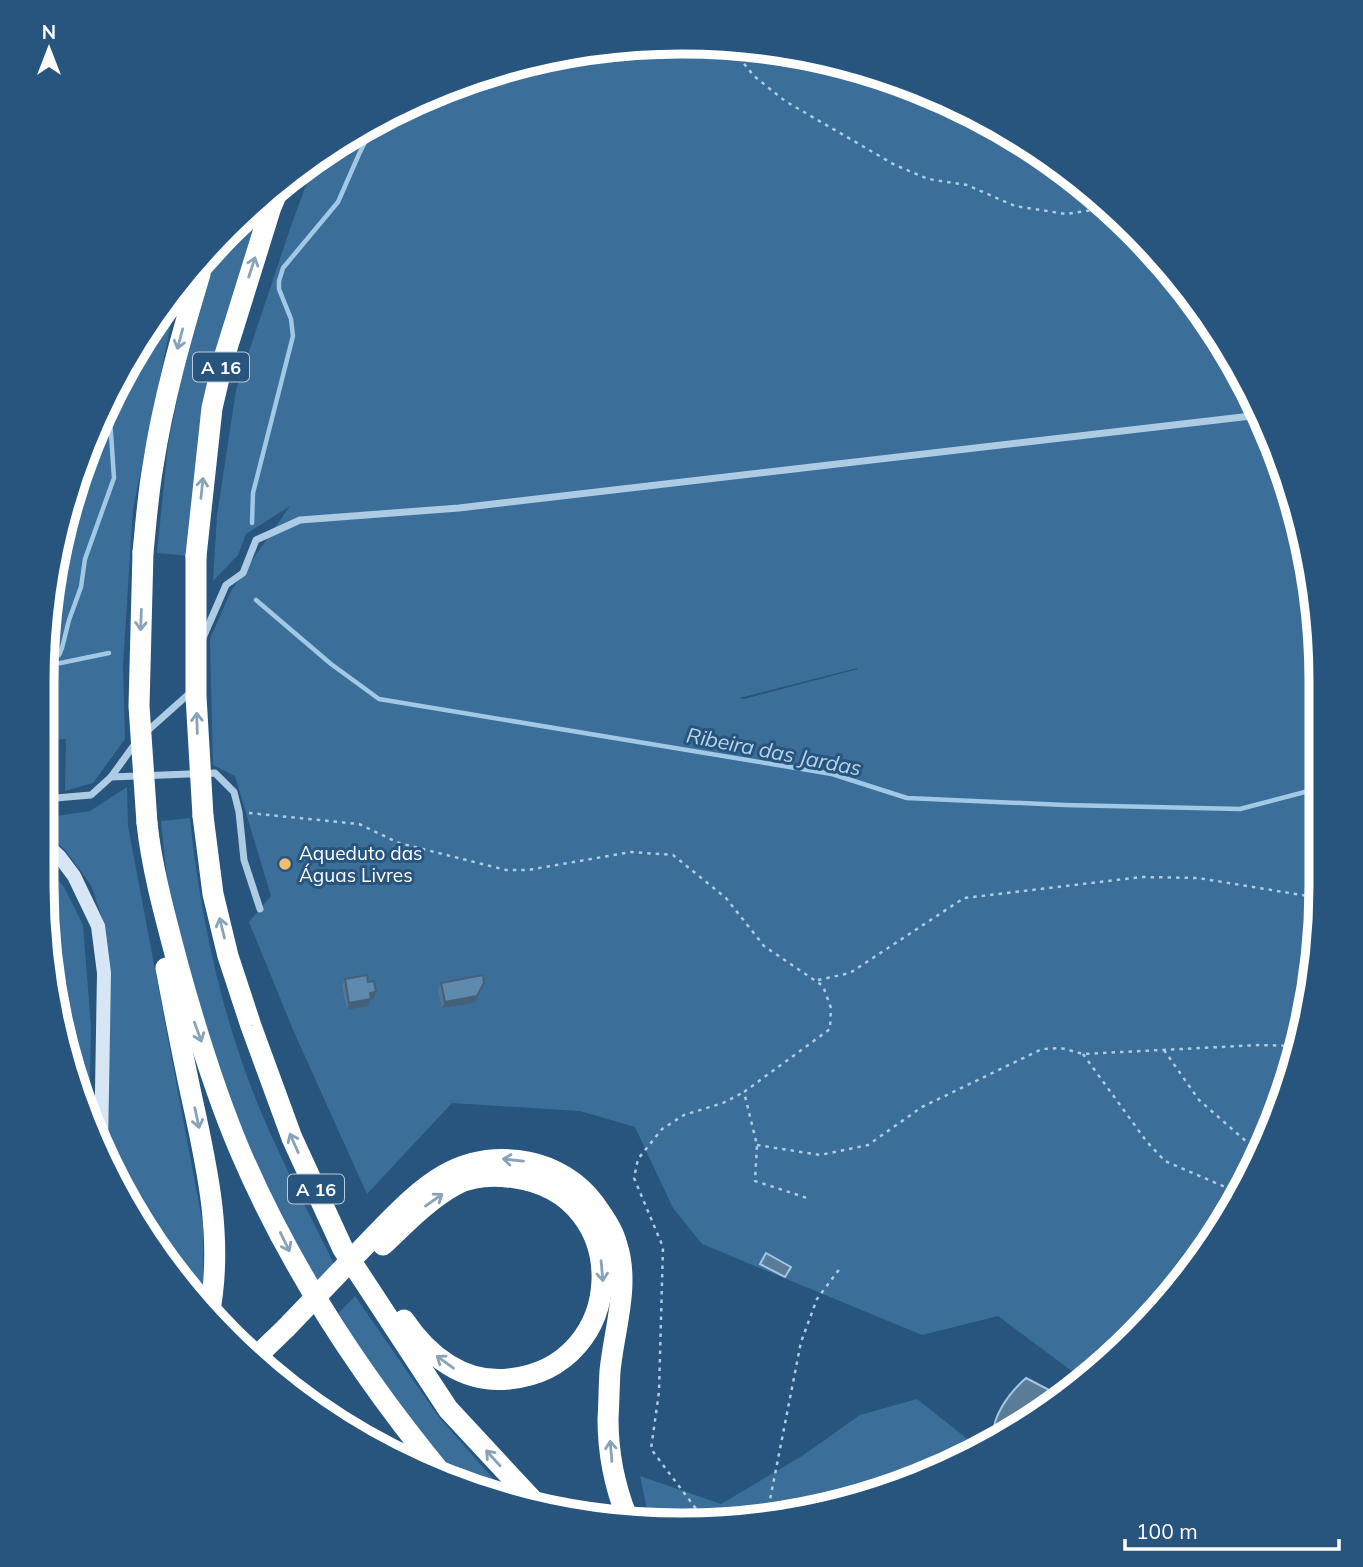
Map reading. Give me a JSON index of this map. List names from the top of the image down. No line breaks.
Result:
{"streets":{"highway":["A 16"]},"water":["Ribeira das Jardas"],"places":["Aqueduto das Águas Livres"],"scale_bar":"100 m","north":"top"}
